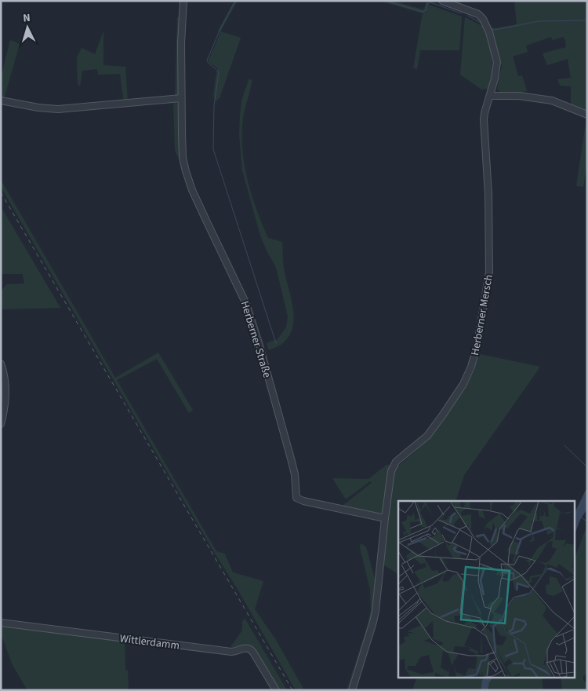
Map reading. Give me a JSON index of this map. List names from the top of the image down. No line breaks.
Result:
{"streets":{"street":["Herberner Mersch","Herberner Straße","Wittlerdamm"]},"crossings":[["Herberner Mersch","Herberner Straße"]],"north":"top"}
